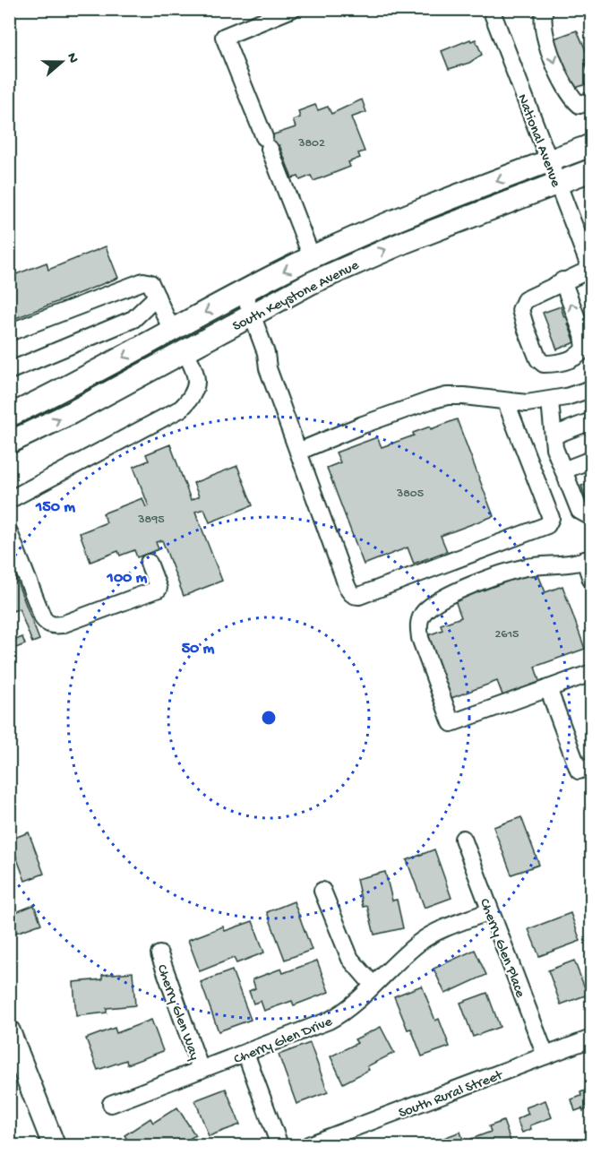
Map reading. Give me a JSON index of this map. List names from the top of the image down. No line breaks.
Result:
{"streets":{"main road":["South Keystone Avenue"],"street":["National Avenue","Cherry Glen Place","Cherry Glen Way","Cherry Glen Drive","South Rural Street"]},"crossings":[["National Avenue","South Keystone Avenue"],["Cherry Glen Place","Cherry Glen Drive"],["Cherry Glen Place","South Rural Street"],["Cherry Glen Way","Cherry Glen Drive"]],"house_numbers":["3802","3805","3895","2615"],"north":"right","rings":["150 m","100 m","50 m"]}
